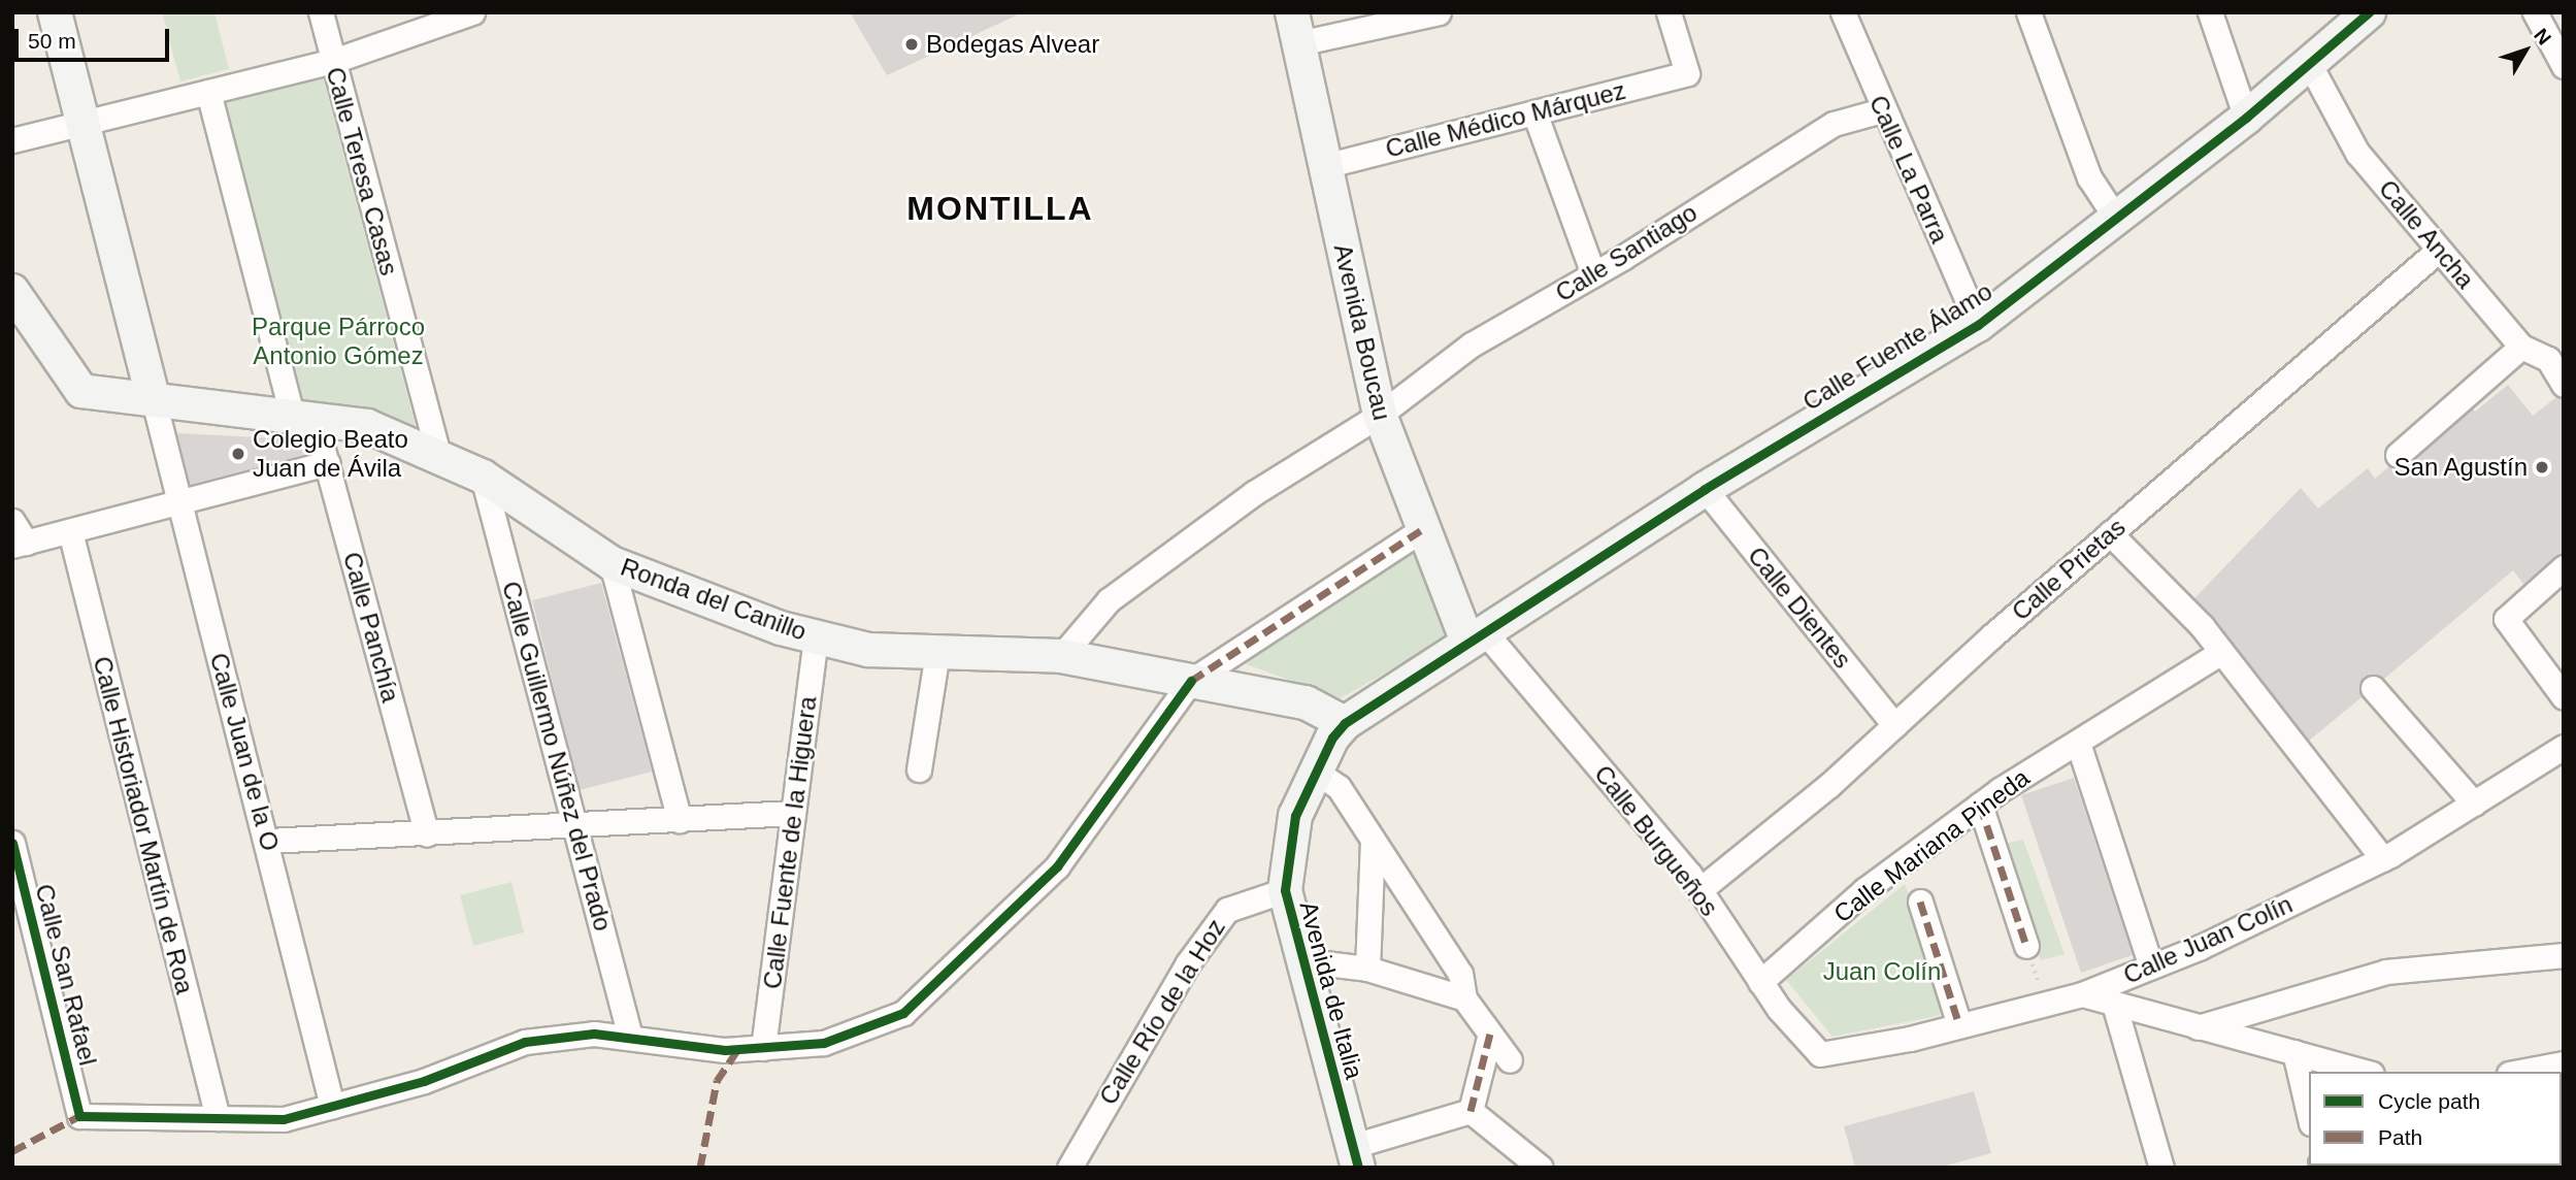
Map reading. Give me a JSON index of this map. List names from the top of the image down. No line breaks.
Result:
{"streets":{"street":["Calle Médico Márquez","Calle La Parra","Calle Teresa Casas","Calle Ancha","Calle Santiago","Avenida Boucau","Calle Fuente Álamo","Calle Prietas","Ronda del Canillo","Calle Dientes","Calle Panchía","Calle Juan de la O","Calle Guillermo Núñez del Prado","Calle Historiador Martín de Roa","Calle Burgueños","Calle Fuente de la Higuera","Calle Mariana Pineda","Calle Juan Colín","Calle San Rafael","Avenida de Italia","Calle Río de la Hoz"]},"crossings":[["Calle Médico Márquez","Avenida Boucau"],["Calle La Parra","Calle Santiago"],["Calle La Parra","Calle Fuente Álamo"],["Calle Teresa Casas","Ronda del Canillo"],["Calle Ancha","Calle Fuente Álamo"],["Calle Ancha","Calle Prietas"],["Calle Santiago","Avenida Boucau"],["Calle Santiago","Ronda del Canillo"],["Avenida Boucau","Calle Fuente Álamo"],["Avenida Boucau","Calle Burgueños"],["Avenida Boucau","Avenida de Italia"],["Calle Fuente Álamo","Calle Dientes"],["Calle Fuente Álamo","Calle Burgueños"],["Calle Fuente Álamo","Avenida de Italia"],["Calle Prietas","Calle Dientes"],["Calle Prietas","Calle Burgueños"],["Ronda del Canillo","Calle Panchía"],["Ronda del Canillo","Calle Juan de la O"],["Ronda del Canillo","Calle Guillermo Núñez del Prado"],["Ronda del Canillo","Calle Fuente de la Higuera"],["Ronda del Canillo","Avenida de Italia"],["Calle Historiador Martín de Roa","Calle San Rafael"],["Calle Burgueños","Calle Mariana Pineda"],["Calle Burgueños","Calle Juan Colín"],["Calle Burgueños","Avenida de Italia"],["Avenida de Italia","Calle Río de la Hoz"]],"districts":["MONTILLA"],"parks":["Parque Párroco Antonio Gómez","Juan Colín"],"places":["Bodegas Alvear","Colegio Beato Juan de Ávila","San Agustín"],"legend":["Cycle path","Path"],"scale_bar":"50 m","north":"top right"}
